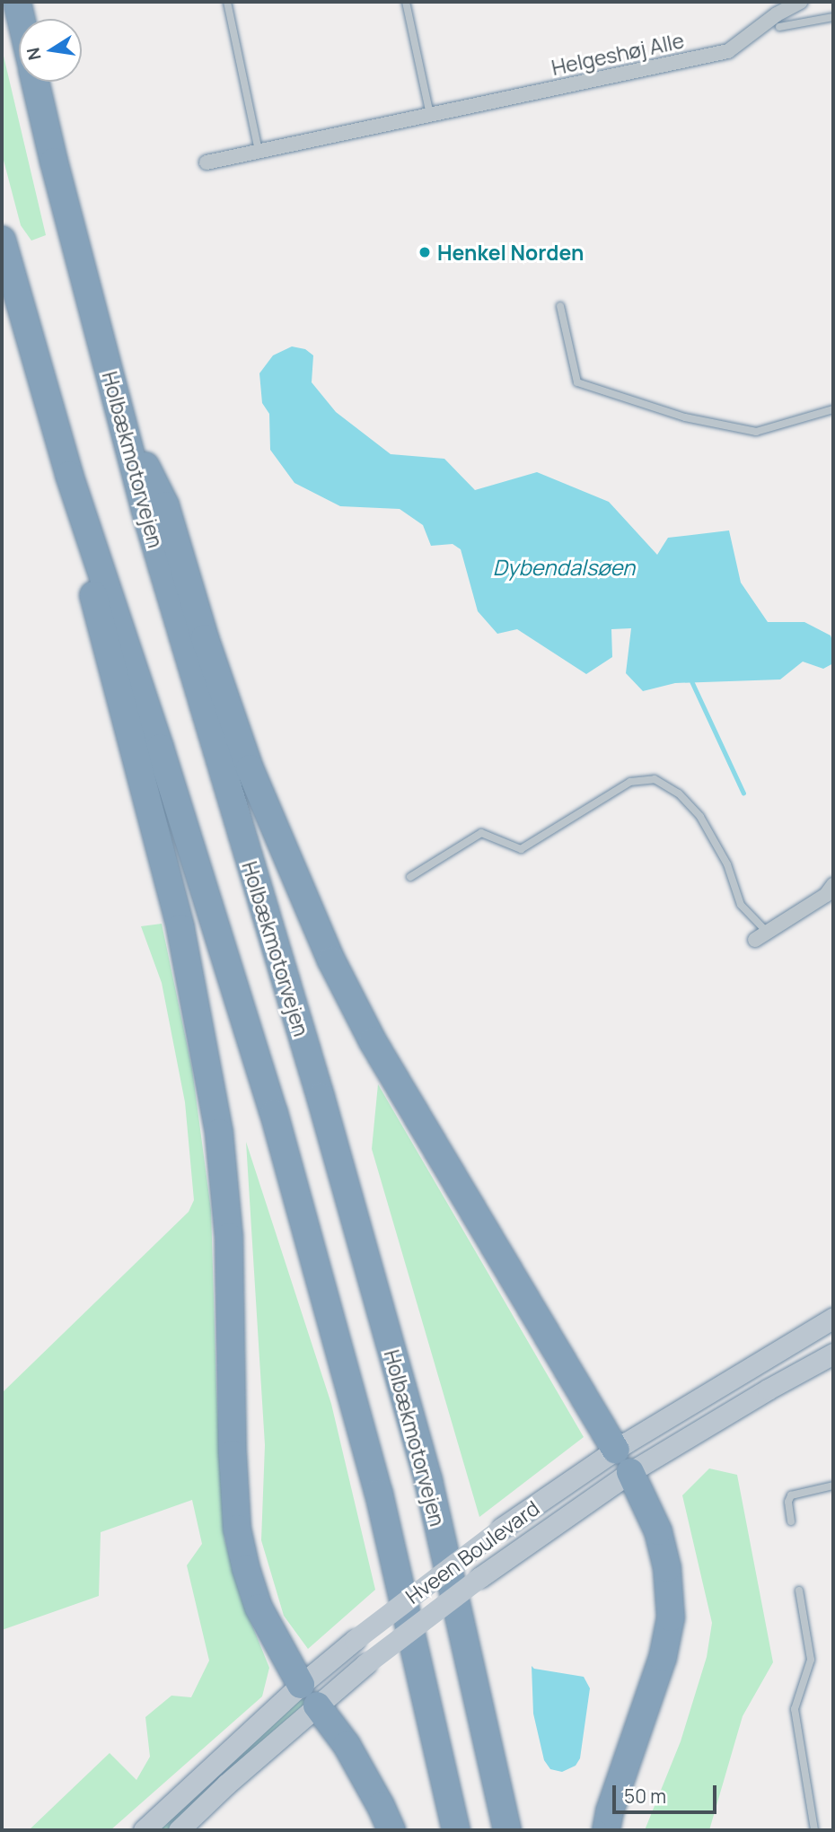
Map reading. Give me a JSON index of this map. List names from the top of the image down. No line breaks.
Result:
{"streets":{"highway":["Holbækmotorvejen"],"street":["Helgeshøj Alle","Hveen Boulevard"]},"water":["Dybendalsøen"],"places":["Henkel Norden"],"scale_bar":"50 m","north":"left"}
